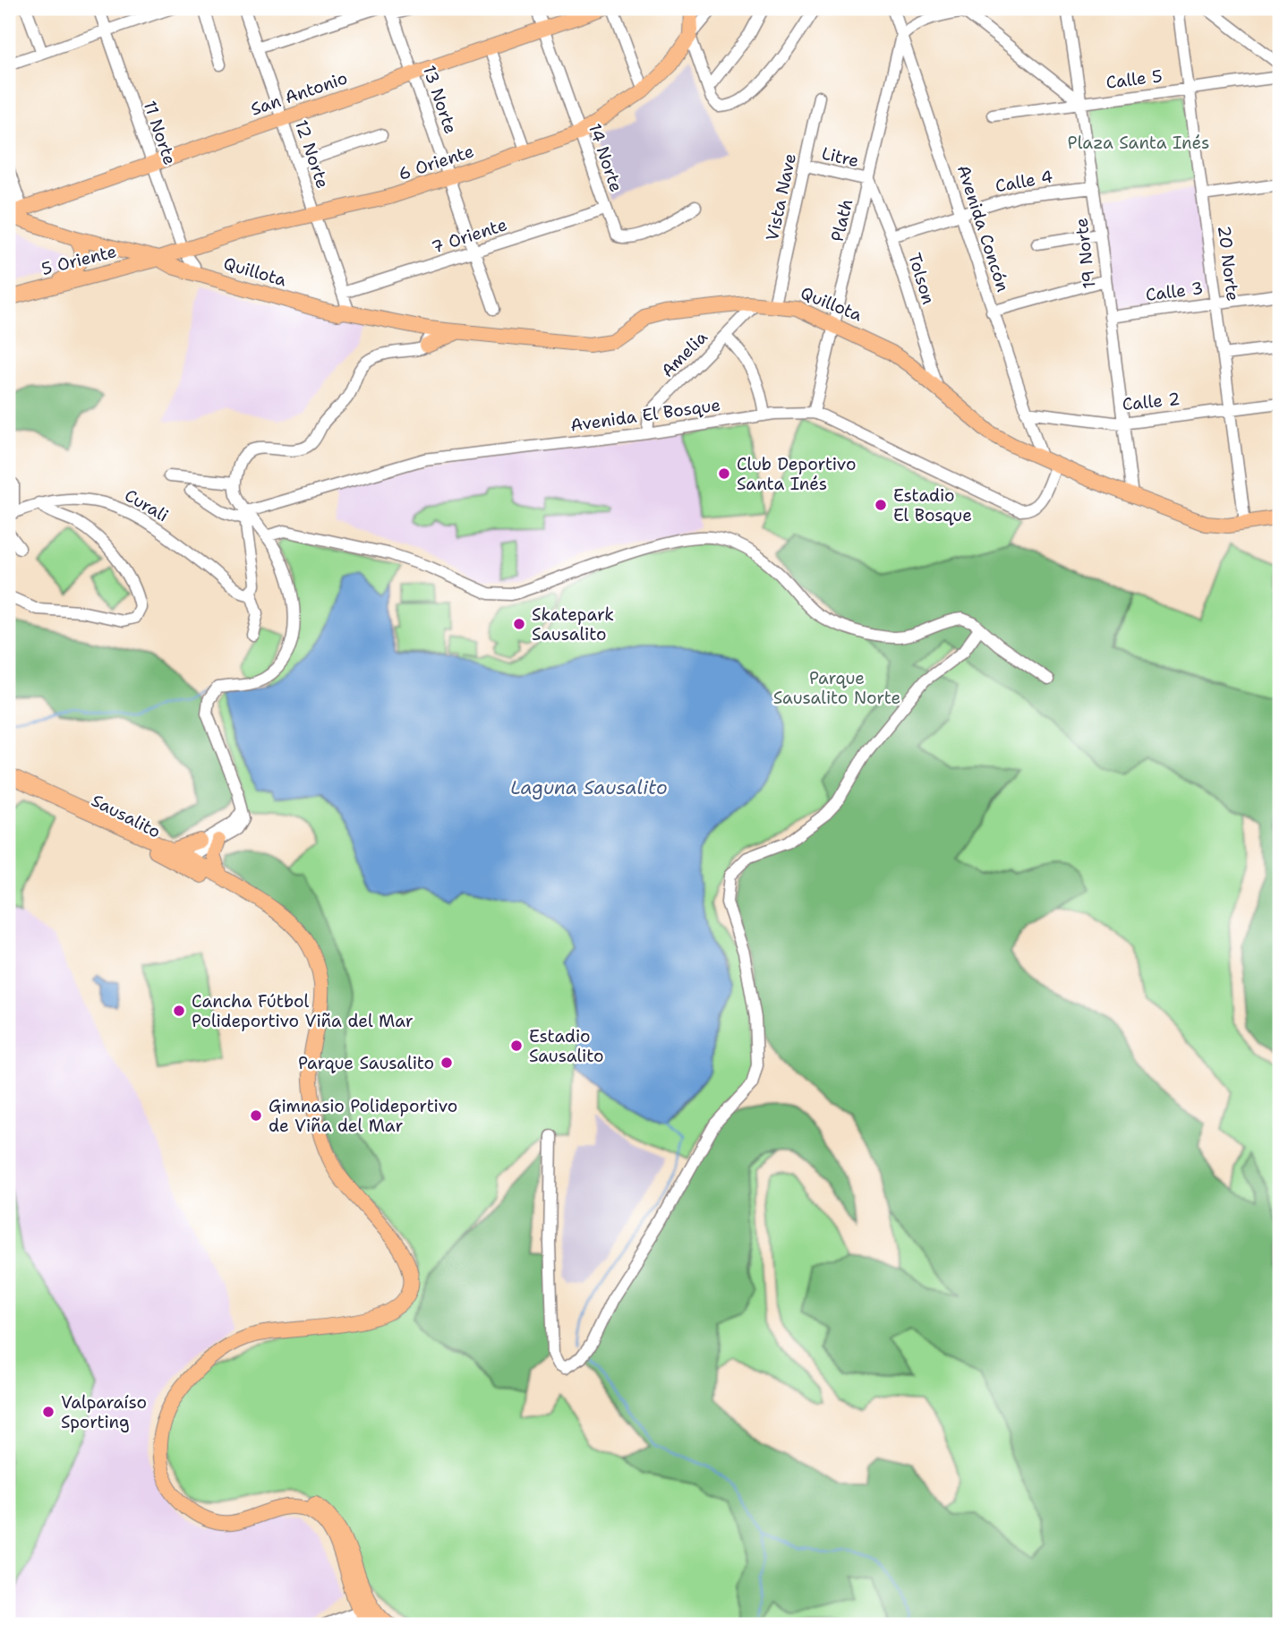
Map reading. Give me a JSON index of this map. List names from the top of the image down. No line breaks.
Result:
{"streets":{"main road":["San Antonio","6 Oriente","5 Oriente","Quillota","Sausalito"],"street":["Calle 5","13 Norte","11 Norte","12 Norte","Litre","14 Norte","Calle 4","Vista Nave","Plath","Avenida Concón","7 Oriente","19 Norte","20 Norte","Tolson","Calle 3","Amelia","Calle 2","Avenida El Bosque","Curali"]},"crossings":[["Calle 5","19 Norte"],["Calle 5","20 Norte"],["San Antonio","13 Norte"],["San Antonio","11 Norte"],["San Antonio","12 Norte"],["San Antonio","14 Norte"],["San Antonio","Quillota"],["13 Norte","6 Oriente"],["13 Norte","7 Oriente"],["11 Norte","6 Oriente"],["11 Norte","Quillota"],["12 Norte","6 Oriente"],["12 Norte","7 Oriente"],["12 Norte","Quillota"],["Litre","Vista Nave"],["Litre","Plath"],["Litre","Tolson"],["14 Norte","6 Oriente"],["14 Norte","7 Oriente"],["6 Oriente","5 Oriente"],["6 Oriente","Quillota"],["Calle 4","Avenida Concón"],["Calle 4","19 Norte"],["Calle 4","Tolson"],["Vista Nave","Quillota"],["Plath","Avenida Concón"],["Plath","Quillota"],["Plath","Tolson"],["Plath","Avenida El Bosque"],["Avenida Concón","Quillota"],["Avenida Concón","Calle 2"],["Avenida Concón","Avenida El Bosque"],["19 Norte","Quillota"],["19 Norte","Calle 3"],["19 Norte","Calle 2"],["5 Oriente","Quillota"],["20 Norte","Quillota"],["20 Norte","Calle 3"],["20 Norte","Calle 2"],["Quillota","Tolson"],["Quillota","Amelia"],["Quillota","Avenida El Bosque"],["Amelia","Avenida El Bosque"]],"water":["Laguna Sausalito"],"parks":["Plaza Santa Inés","Parque Sausalito Norte"],"places":["Club Deportivo Santa Inés","Estadio El Bosque","Skatepark Sausalito","Cancha Fútbol Polideportivo Viña del Mar","Estadio Sausalito","Parque Sausalito","Gimnasio Polideportivo de Viña del Mar","Valparaíso Sporting"]}
